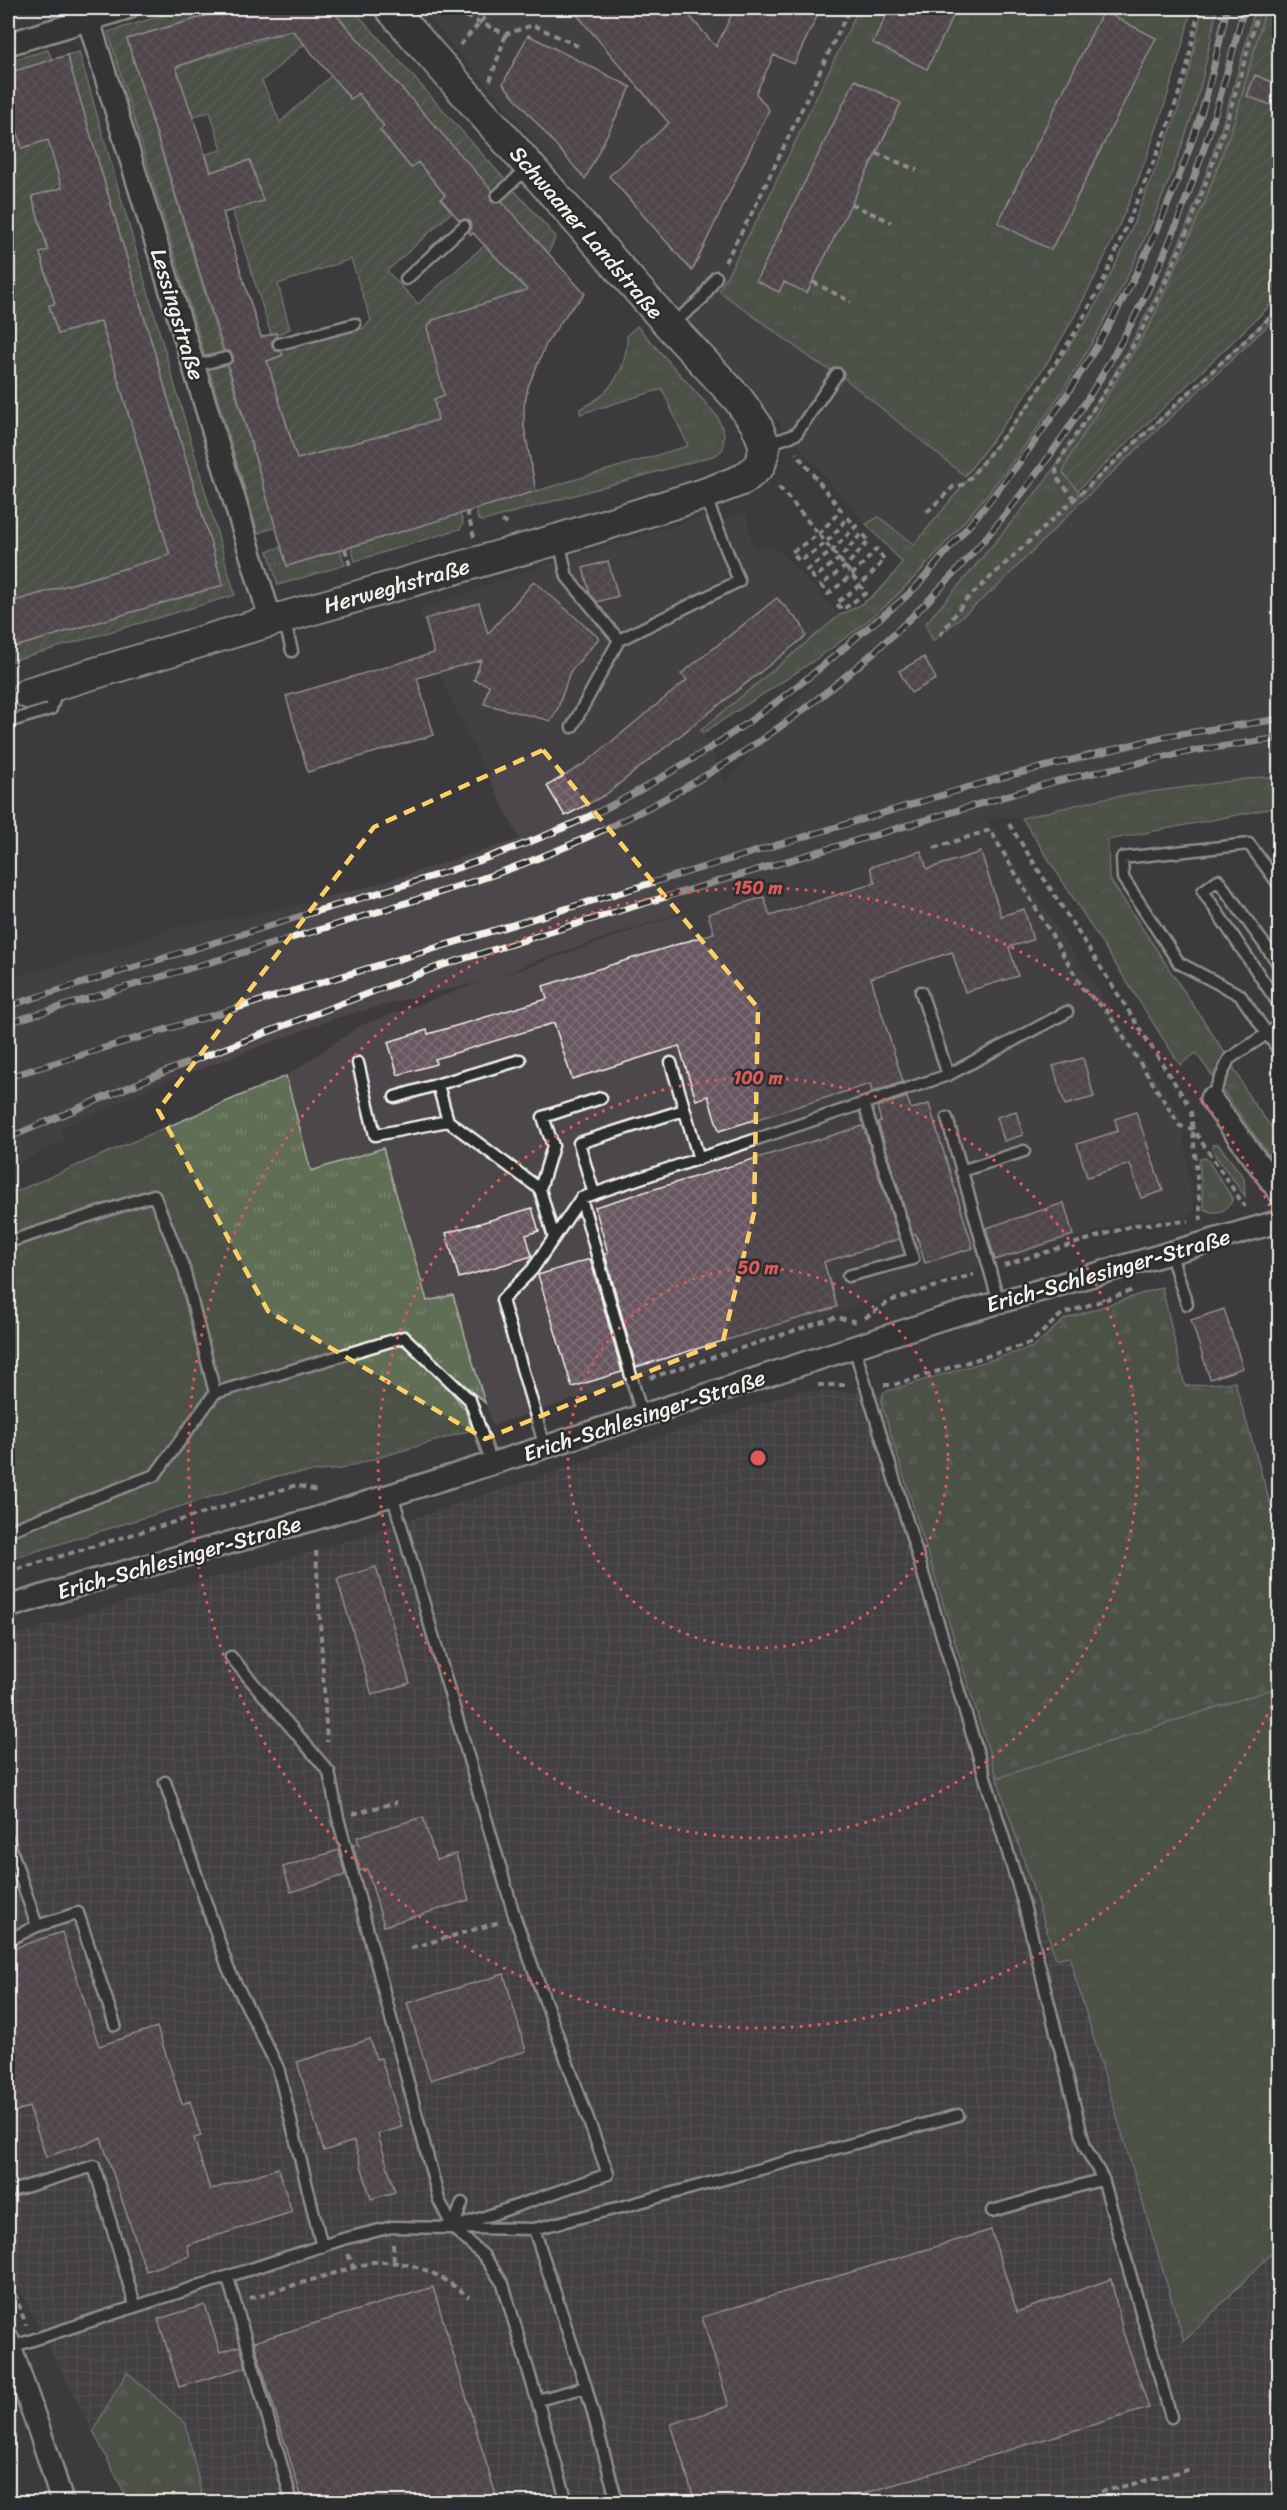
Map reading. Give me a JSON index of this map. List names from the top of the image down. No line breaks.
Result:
{"streets":{"street":["Schwaaner Landstraße","Lessingstraße","Herweghstraße","Erich-Schlesinger-Straße"]},"crossings":[["Schwaaner Landstraße","Herweghstraße"],["Lessingstraße","Herweghstraße"]],"rings":["150 m","100 m","50 m"]}
